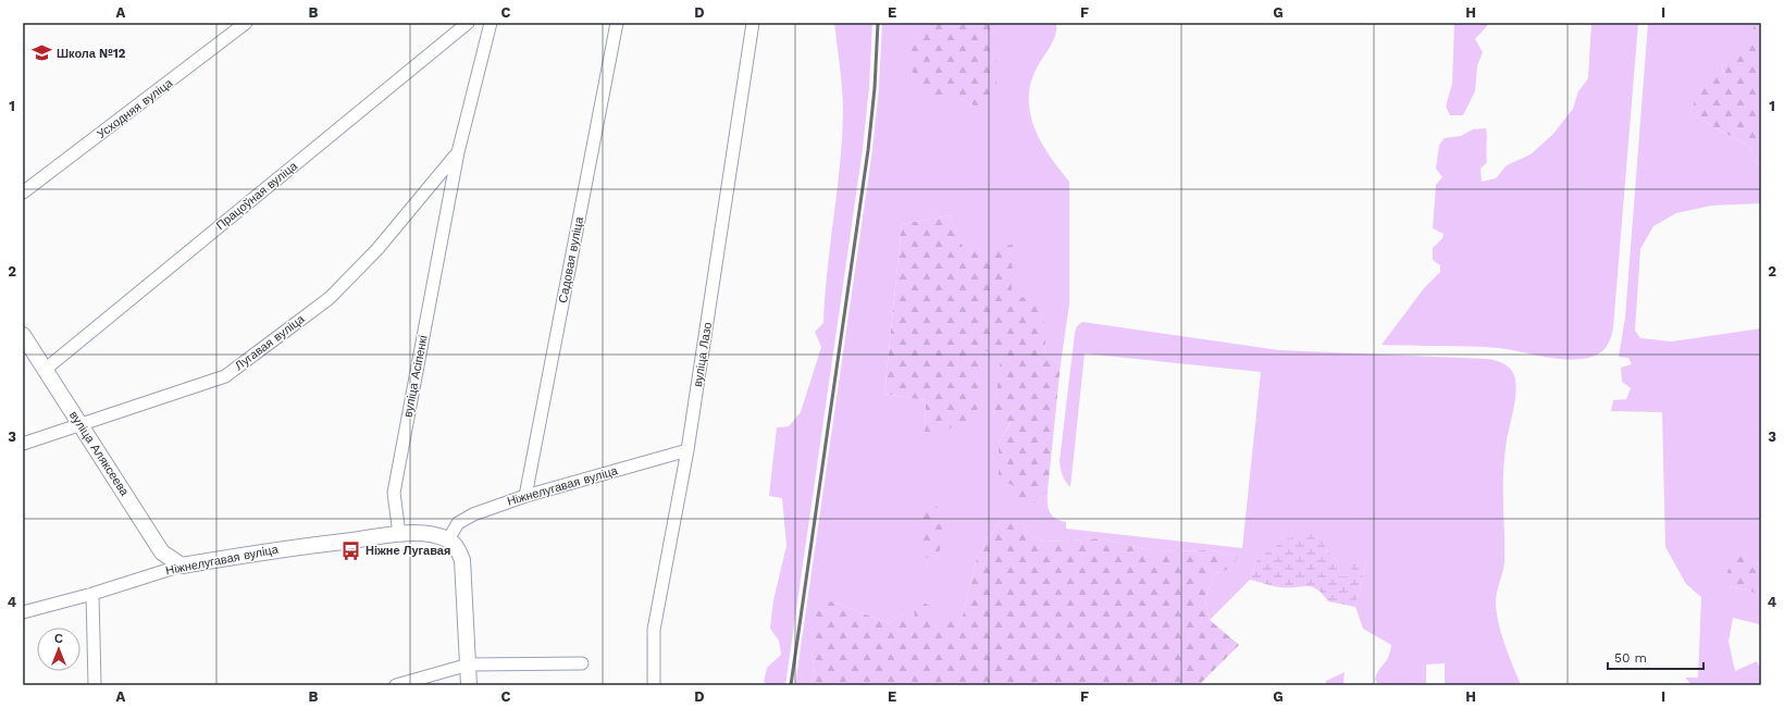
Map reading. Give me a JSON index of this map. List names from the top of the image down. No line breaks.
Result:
{"streets":{"street":["Усходняя вуліца","Працоўная вуліца","Садовая вуліца","Лугавая вуліца","вуліца Лазо","вуліца Асіпенкі","вуліца Аляксеева","Ніжнелугавая вуліца"]},"crossings":[["Працоўная вуліца","вуліца Аляксеева"],["Садовая вуліца","Ніжнелугавая вуліца"],["Лугавая вуліца","вуліца Асіпенкі"],["Лугавая вуліца","вуліца Аляксеева"],["вуліца Лазо","Ніжнелугавая вуліца"],["вуліца Асіпенкі","Ніжнелугавая вуліца"],["вуліца Аляксеева","Ніжнелугавая вуліца"]],"places":{"school or university":["Школа №12"],"bus stop":["Ніжне Лугавая"]},"scale_bar":"50 m","north":"top","grid":{"columns":["A","B","C","D","E","F","G","H","I"],"rows":["1","2","3","4"]}}
